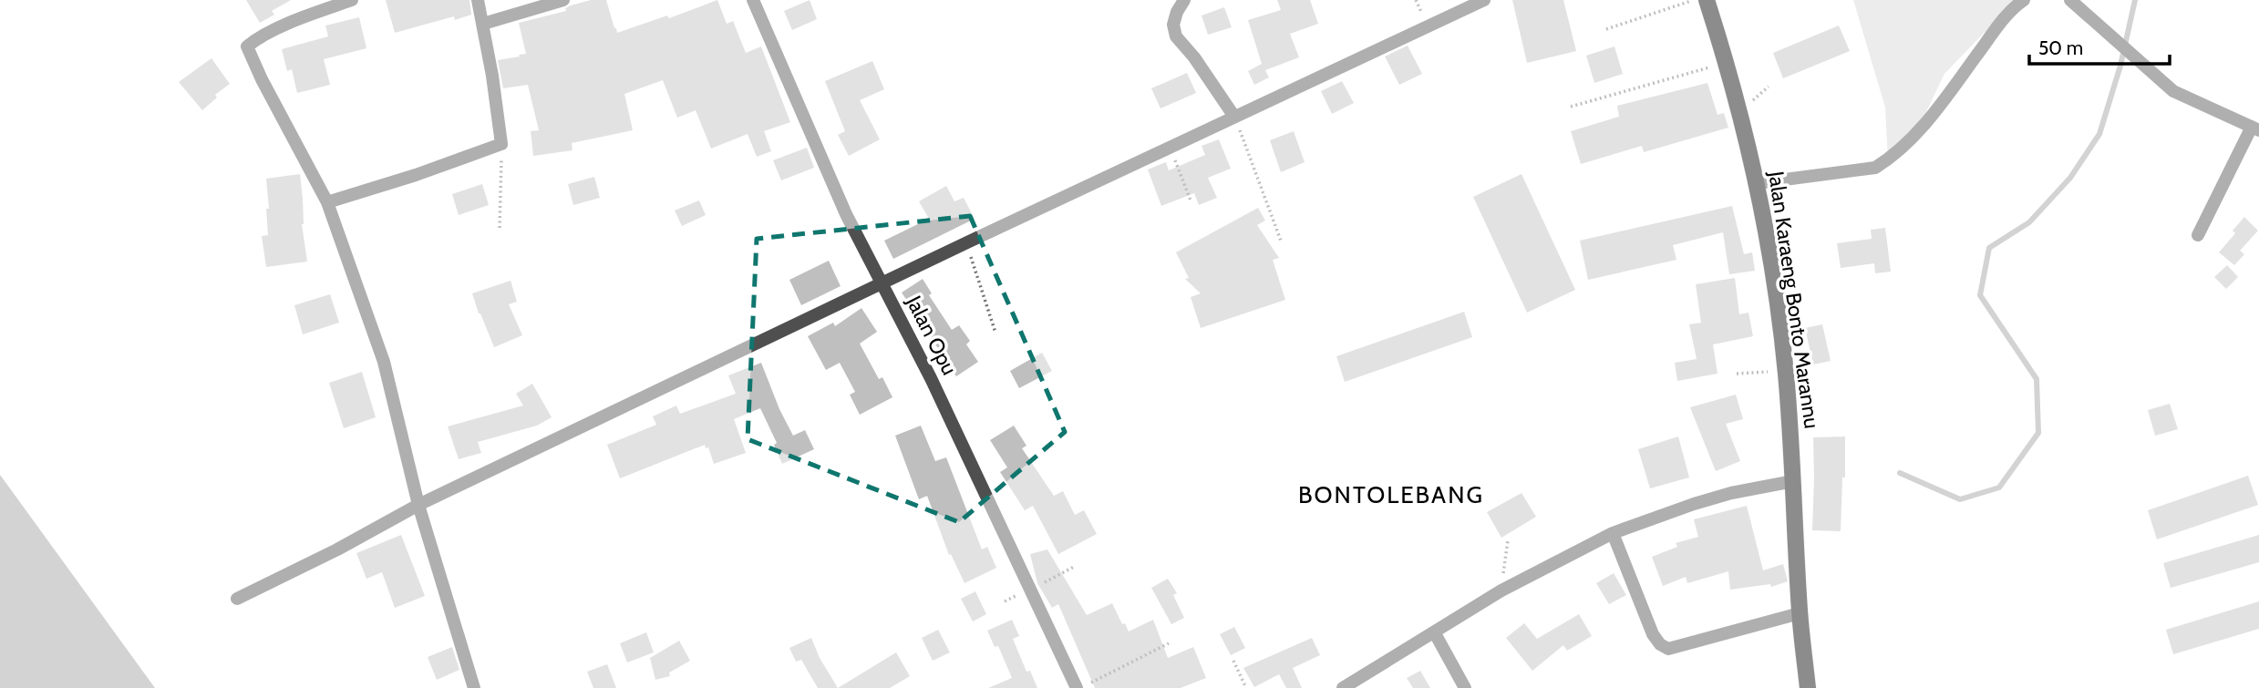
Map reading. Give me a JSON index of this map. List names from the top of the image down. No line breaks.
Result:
{"streets":{"main road":["Jalan Karaeng Bonto Marannu"],"street":["Jalan Opu"]},"districts":["BONTOLEBANG"],"scale_bar":"50 m"}
